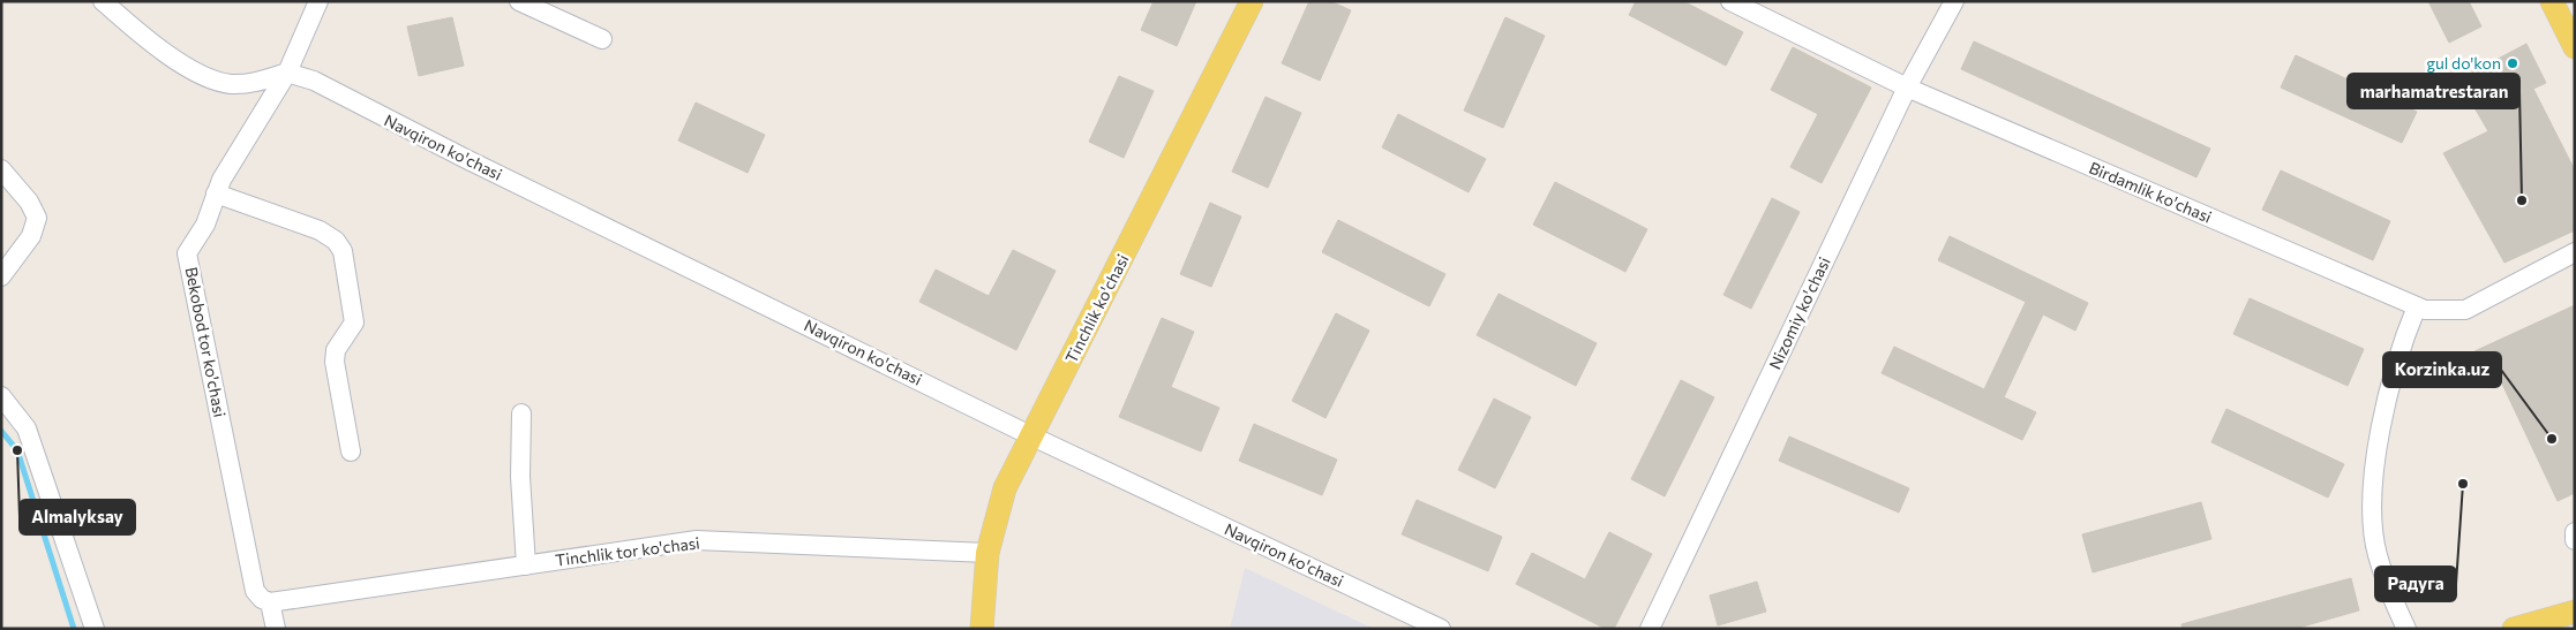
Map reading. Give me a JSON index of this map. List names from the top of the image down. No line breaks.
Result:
{"streets":{"main road":["Tinchlik ko'chasi"],"street":["Navqiron ko'chasi","Birdamlik ko'chasi","Nizomiy ko'chasi","Bekobod tor ko'chasi","Tinchlik tor ko'chasi"]},"crossings":[["Navqiron ko'chasi","Tinchlik ko'chasi"],["Navqiron ko'chasi","Bekobod tor ko'chasi"],["Birdamlik ko'chasi","Nizomiy ko'chasi"],["Tinchlik ko'chasi","Tinchlik tor ko'chasi"],["Bekobod tor ko'chasi","Tinchlik tor ko'chasi"]],"places":["gul do'kon","marhamatrestaran","Korzinka.uz","Almalyksay","Радуга"]}
